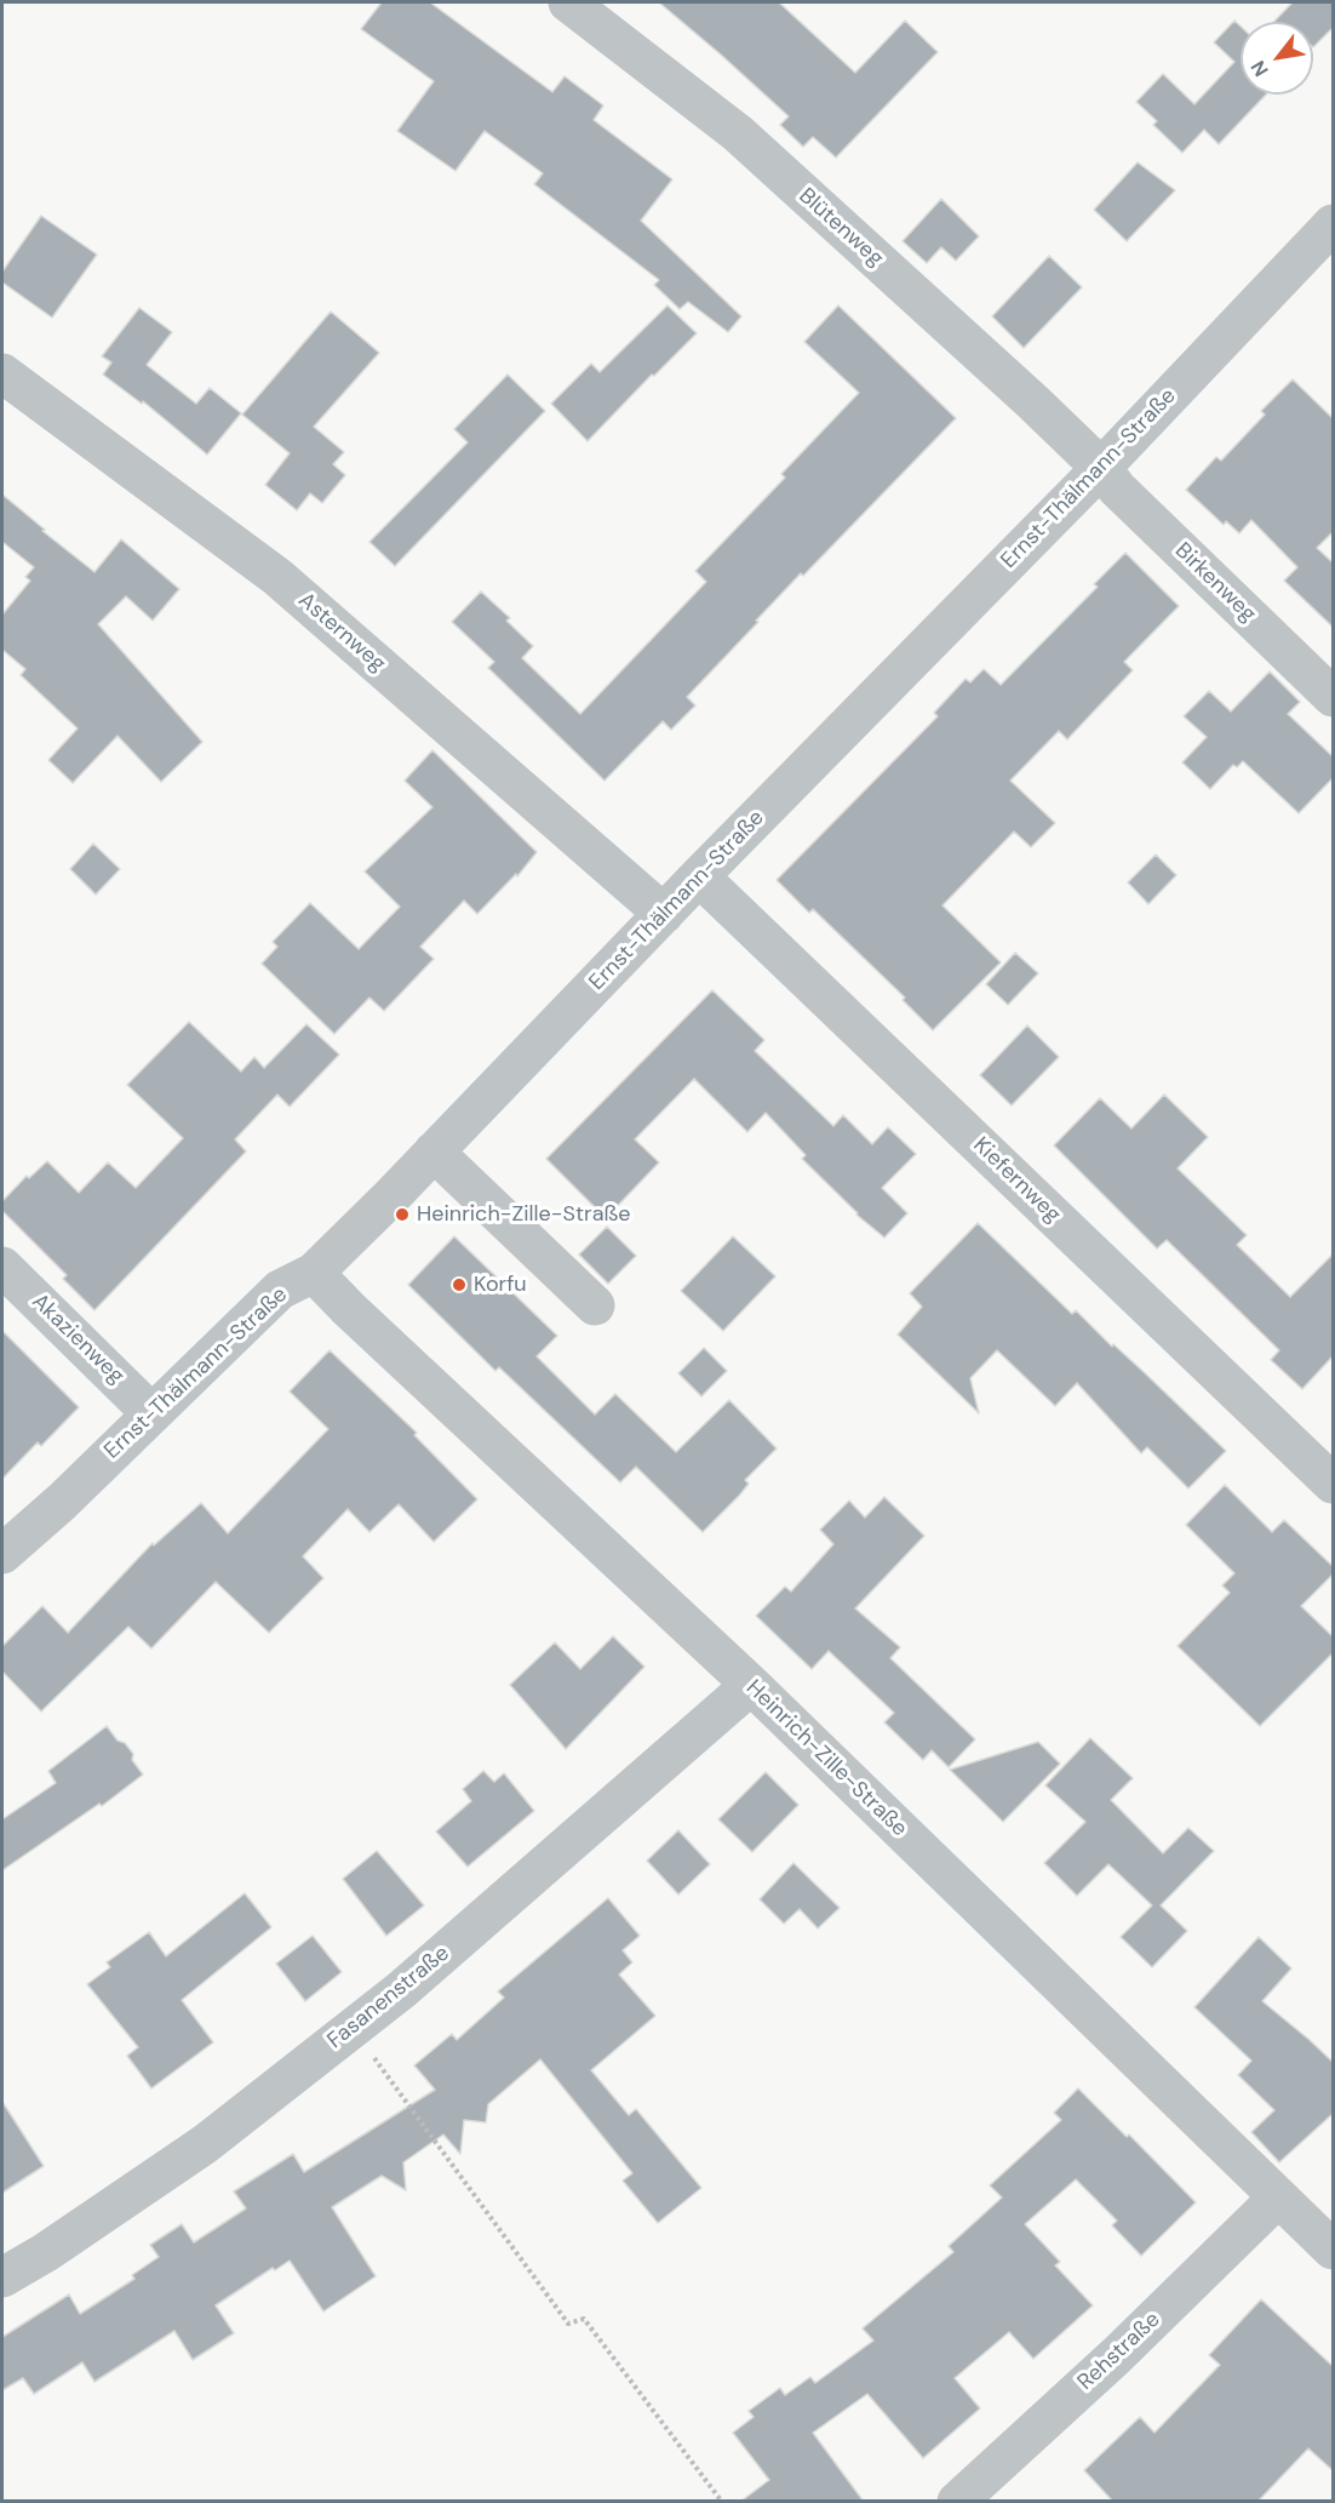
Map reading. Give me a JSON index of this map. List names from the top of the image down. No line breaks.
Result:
{"streets":{"street":["Blütenweg","Ernst-Thälmann-Straße","Birkenweg","Asternweg","Kiefernweg","Akazienweg","Heinrich-Zille-Straße","Fasanenstraße","Rehstraße"]},"crossings":[["Blütenweg","Ernst-Thälmann-Straße"],["Blütenweg","Birkenweg"],["Ernst-Thälmann-Straße","Birkenweg"],["Ernst-Thälmann-Straße","Asternweg"],["Ernst-Thälmann-Straße","Kiefernweg"],["Ernst-Thälmann-Straße","Akazienweg"],["Ernst-Thälmann-Straße","Heinrich-Zille-Straße"],["Heinrich-Zille-Straße","Fasanenstraße"],["Heinrich-Zille-Straße","Rehstraße"]],"places":["Heinrich-Zille-Straße","Korfu"],"north":"bottom left"}
